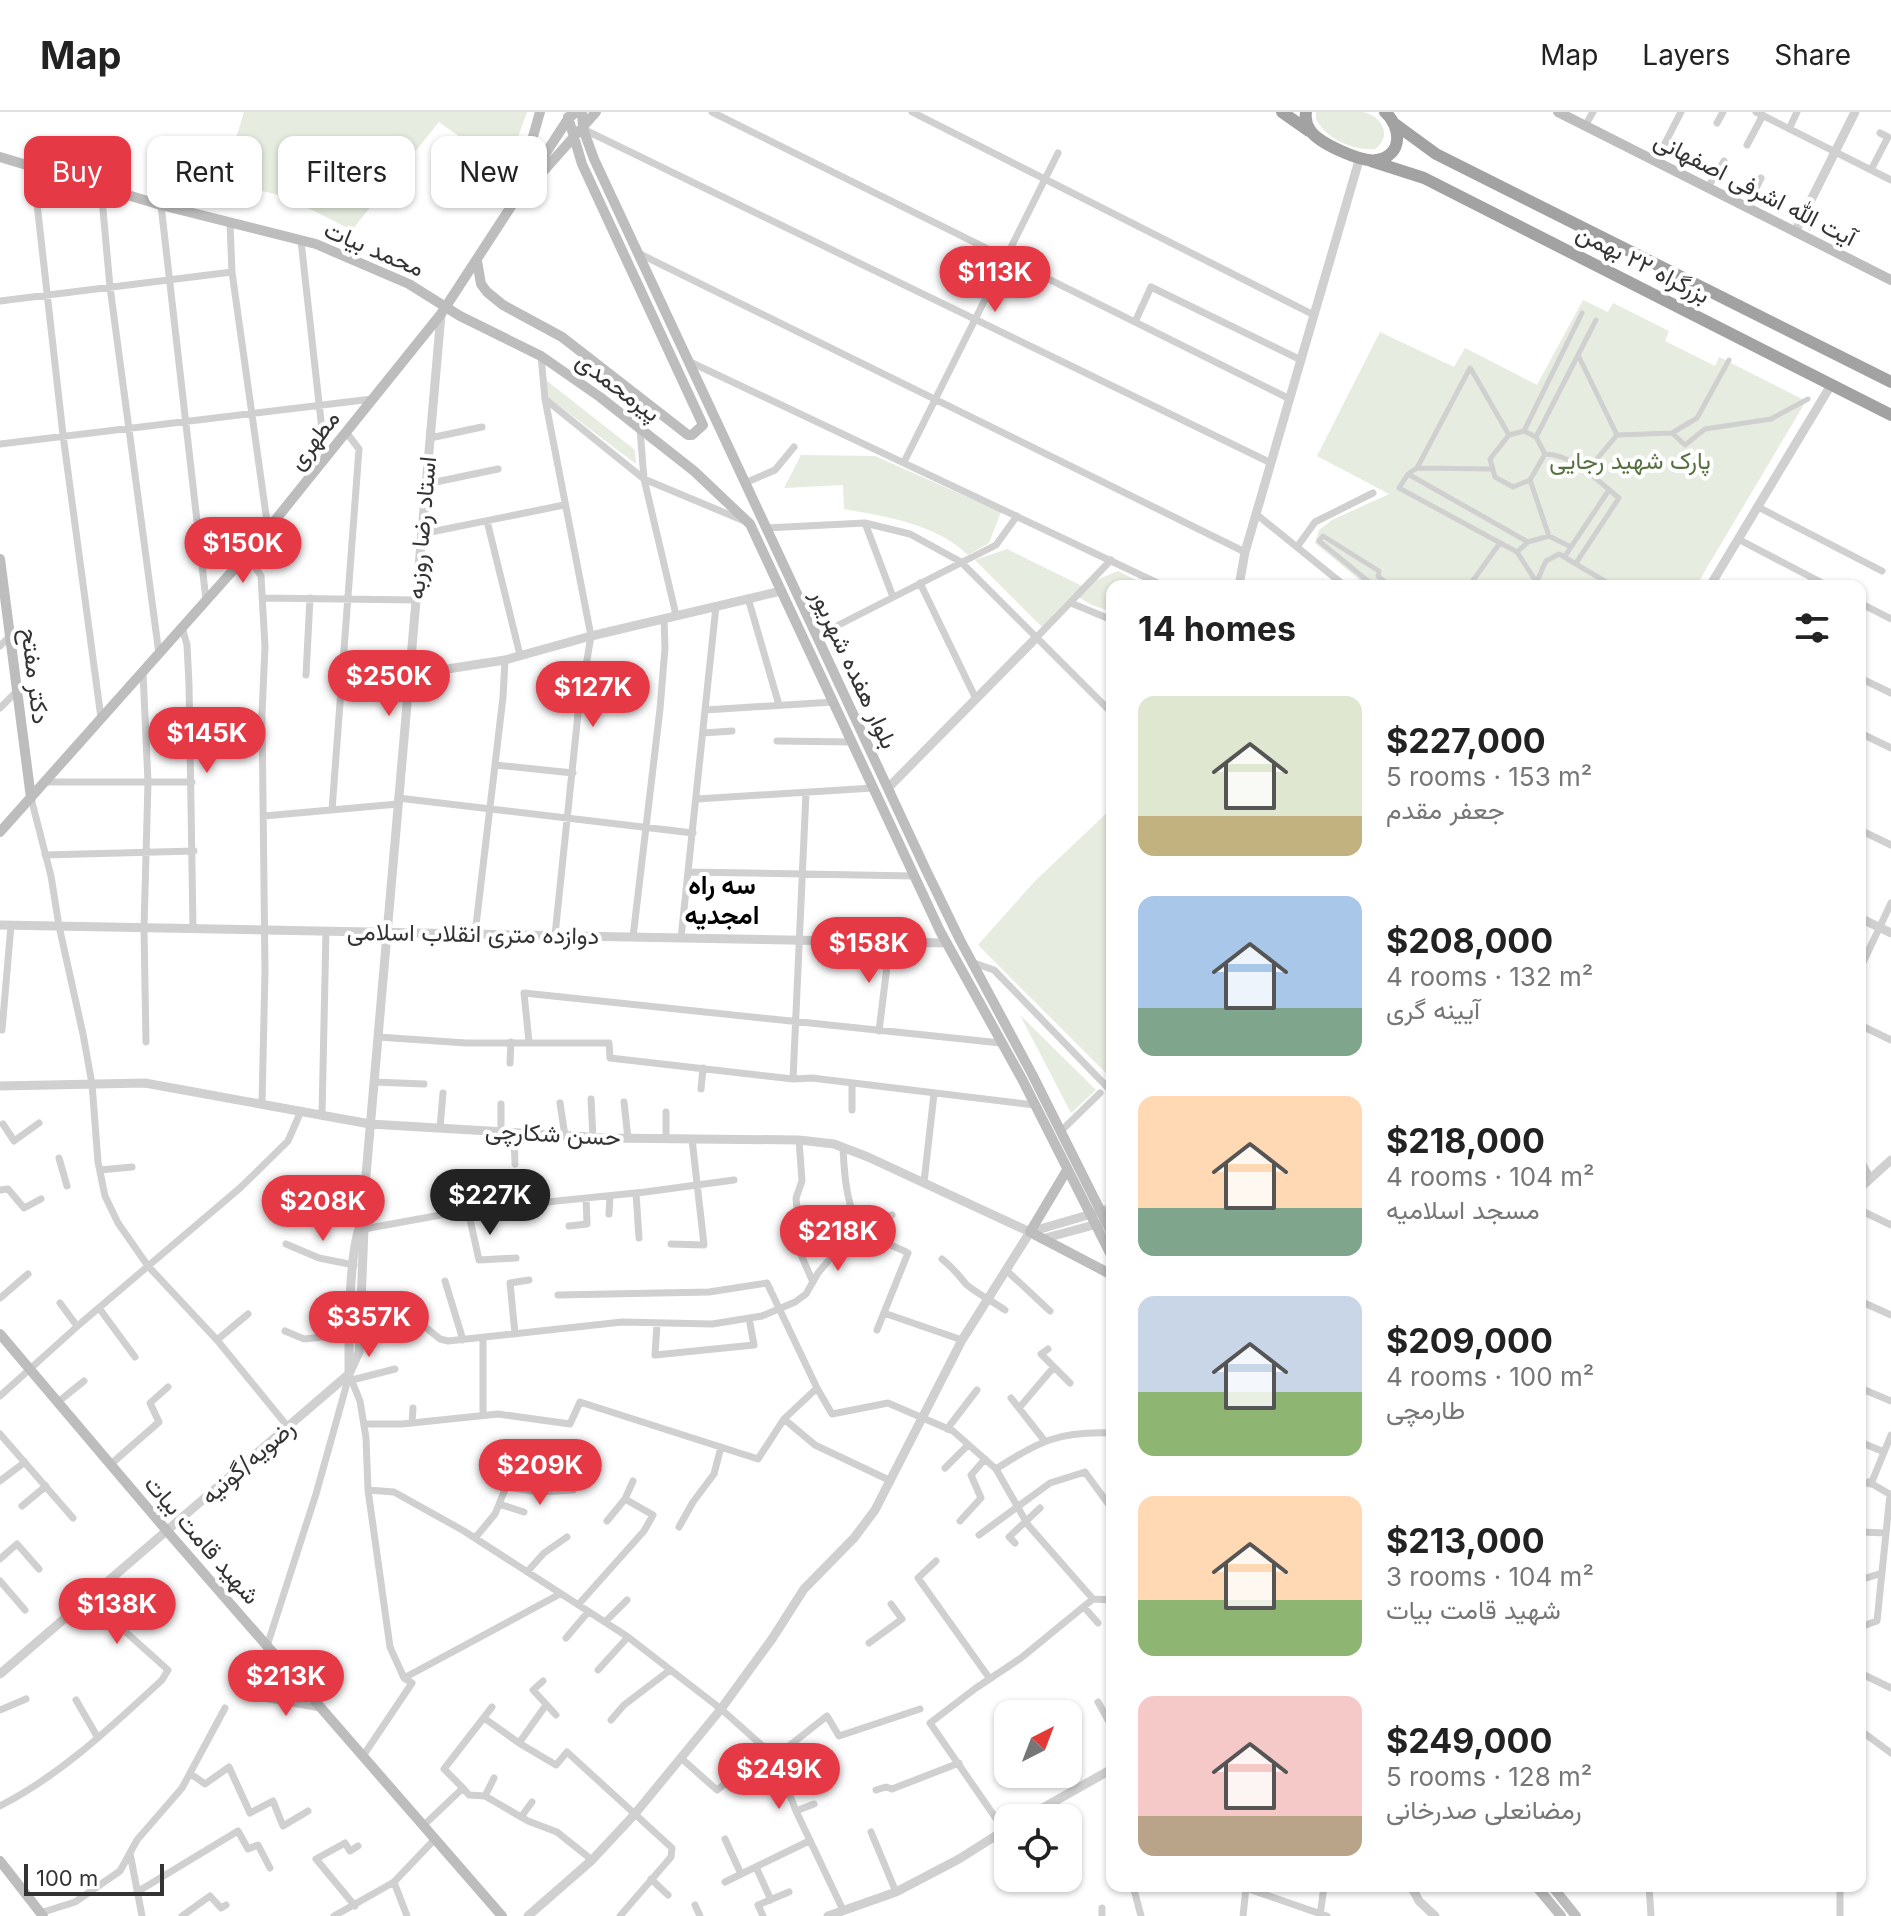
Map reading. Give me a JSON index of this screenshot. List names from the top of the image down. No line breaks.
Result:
{"streets":{"highway":["بزرگراه ۲۲ بهمن"],"main road":["آیت الله اشرفی اصفهانی","محمد بیات","پیرمحمدی","مطهری","بلوار هفده شهریور","دکتر مفتح","شهید قامت بیات"],"street":["استاد رضا روزبه","دوازده متری انقلاب اسلامی","حسن شکارچی","رضویه/گونیه"]},"crossings":[["محمد بیات","پیرمحمدی"],["محمد بیات","مطهری"],["محمد بیات","استاد رضا روزبه"],["پیرمحمدی","مطهری"],["پیرمحمدی","استاد رضا روزبه"],["پیرمحمدی","بلوار هفده شهریور"],["مطهری","استاد رضا روزبه"],["مطهری","دکتر مفتح"],["استاد رضا روزبه","دوازده متری انقلاب اسلامی"],["استاد رضا روزبه","حسن شکارچی"],["بلوار هفده شهریور","دوازده متری انقلاب اسلامی"],["رضویه/گونیه","شهید قامت بیات"]],"districts":["سه راه امجدیه"],"parks":["پارک شهید رجایی"],"scale_bar":"100 m","north":"top right","page":{"header":"Map","nav":["Map","Layers","Share"],"chip":["Buy","Rent","Filters","New"],"price":["$113K","$150K","$250K","$127K","$145K","$158K","$227K","$208K","$218K","$357K","$209K","$138K","$213K","$249K"],"heading":"14 homes","list":[{"name":"$227,000","note":"5 rooms · 153 m² · جعفر مقدم"},{"name":"$208,000","note":"4 rooms · 132 m² · آیینه گری"},{"name":"$218,000","note":"4 rooms · 104 m² · مسجد اسلامیه"},{"name":"$209,000","note":"4 rooms · 100 m² · طارمچی"},{"name":"$213,000","note":"3 rooms · 104 m² · شهید قامت بیات"},{"name":"$249,000","note":"5 rooms · 128 m² · رمضانعلی صدرخانی"}],"scale":"100 m"}}
